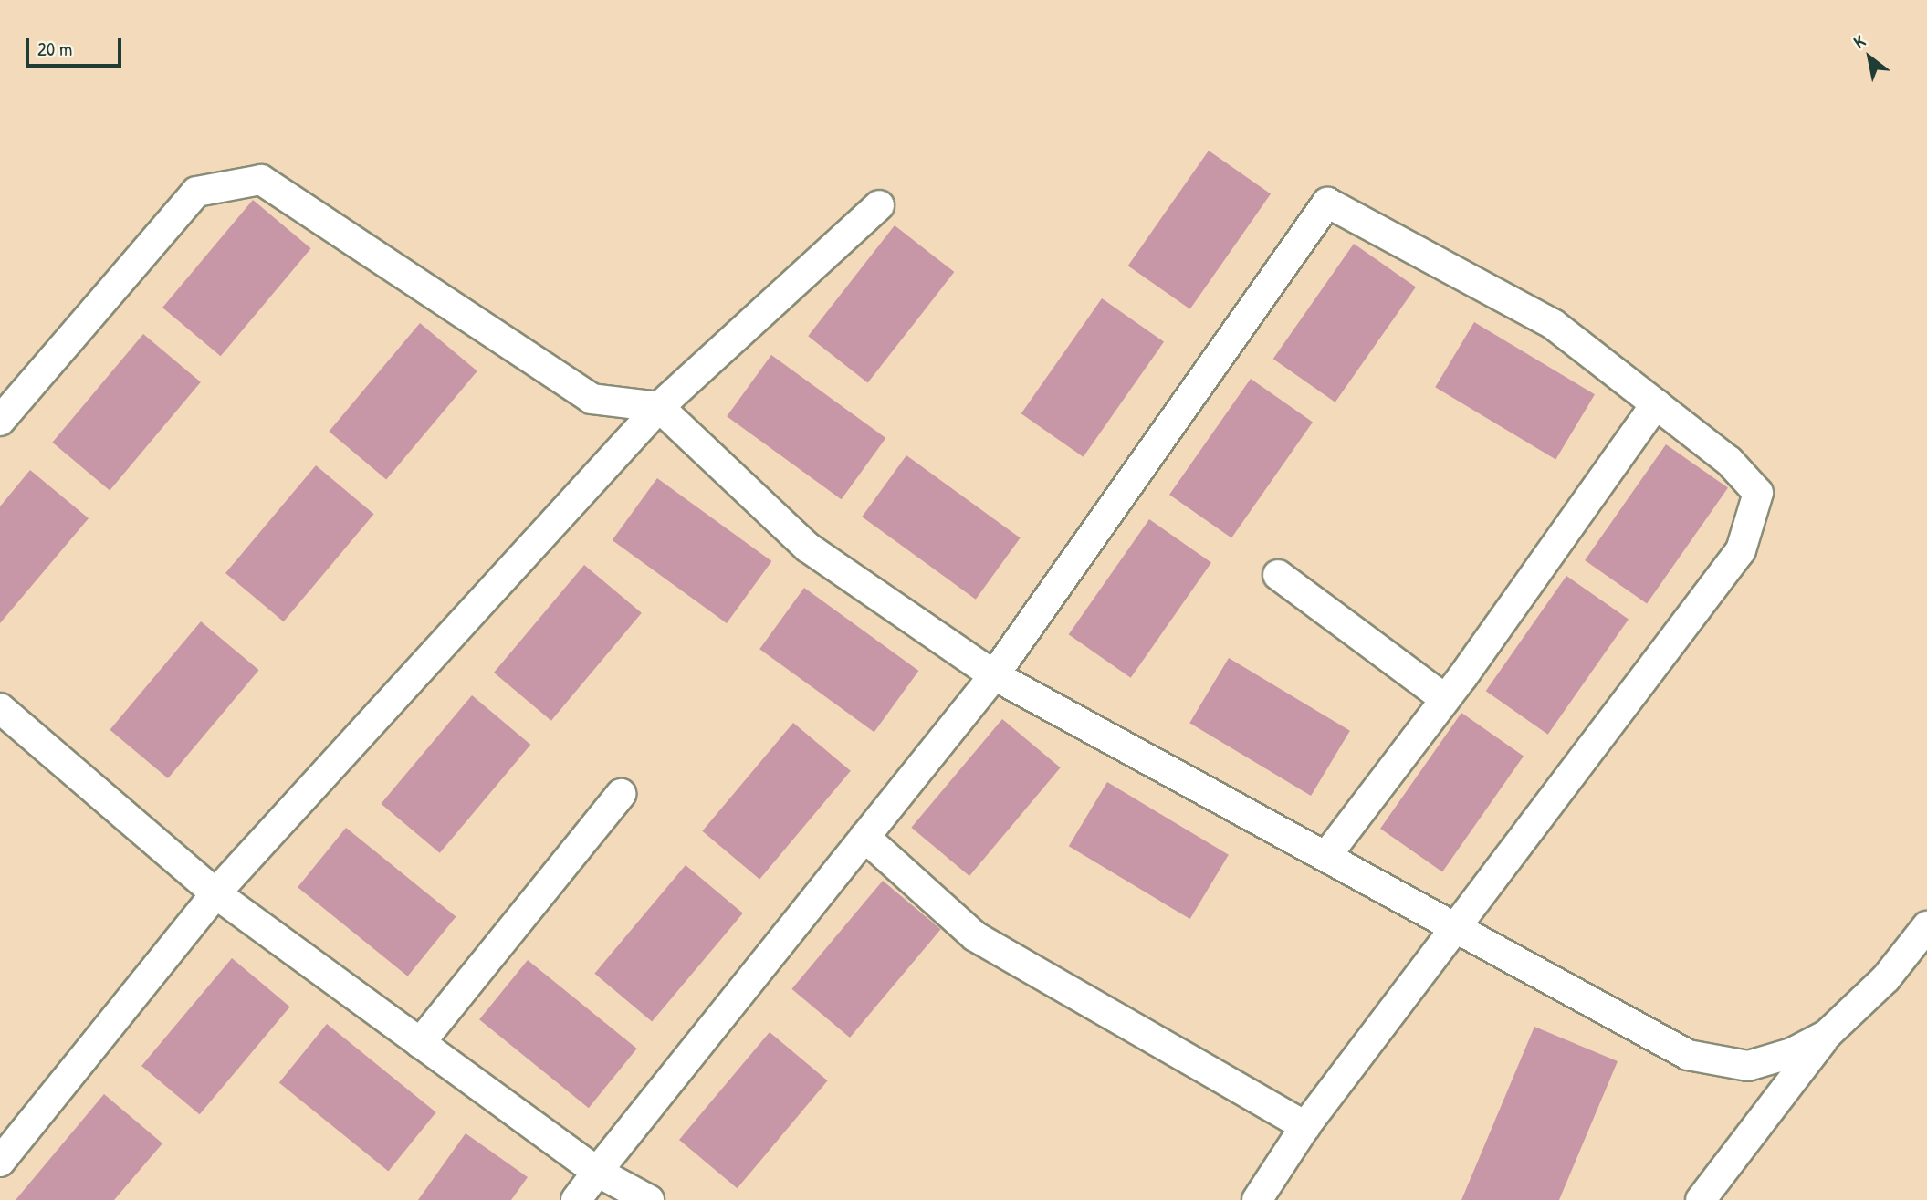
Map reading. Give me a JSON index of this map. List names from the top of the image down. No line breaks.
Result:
{"scale_bar":"20 m","north":"top left"}
